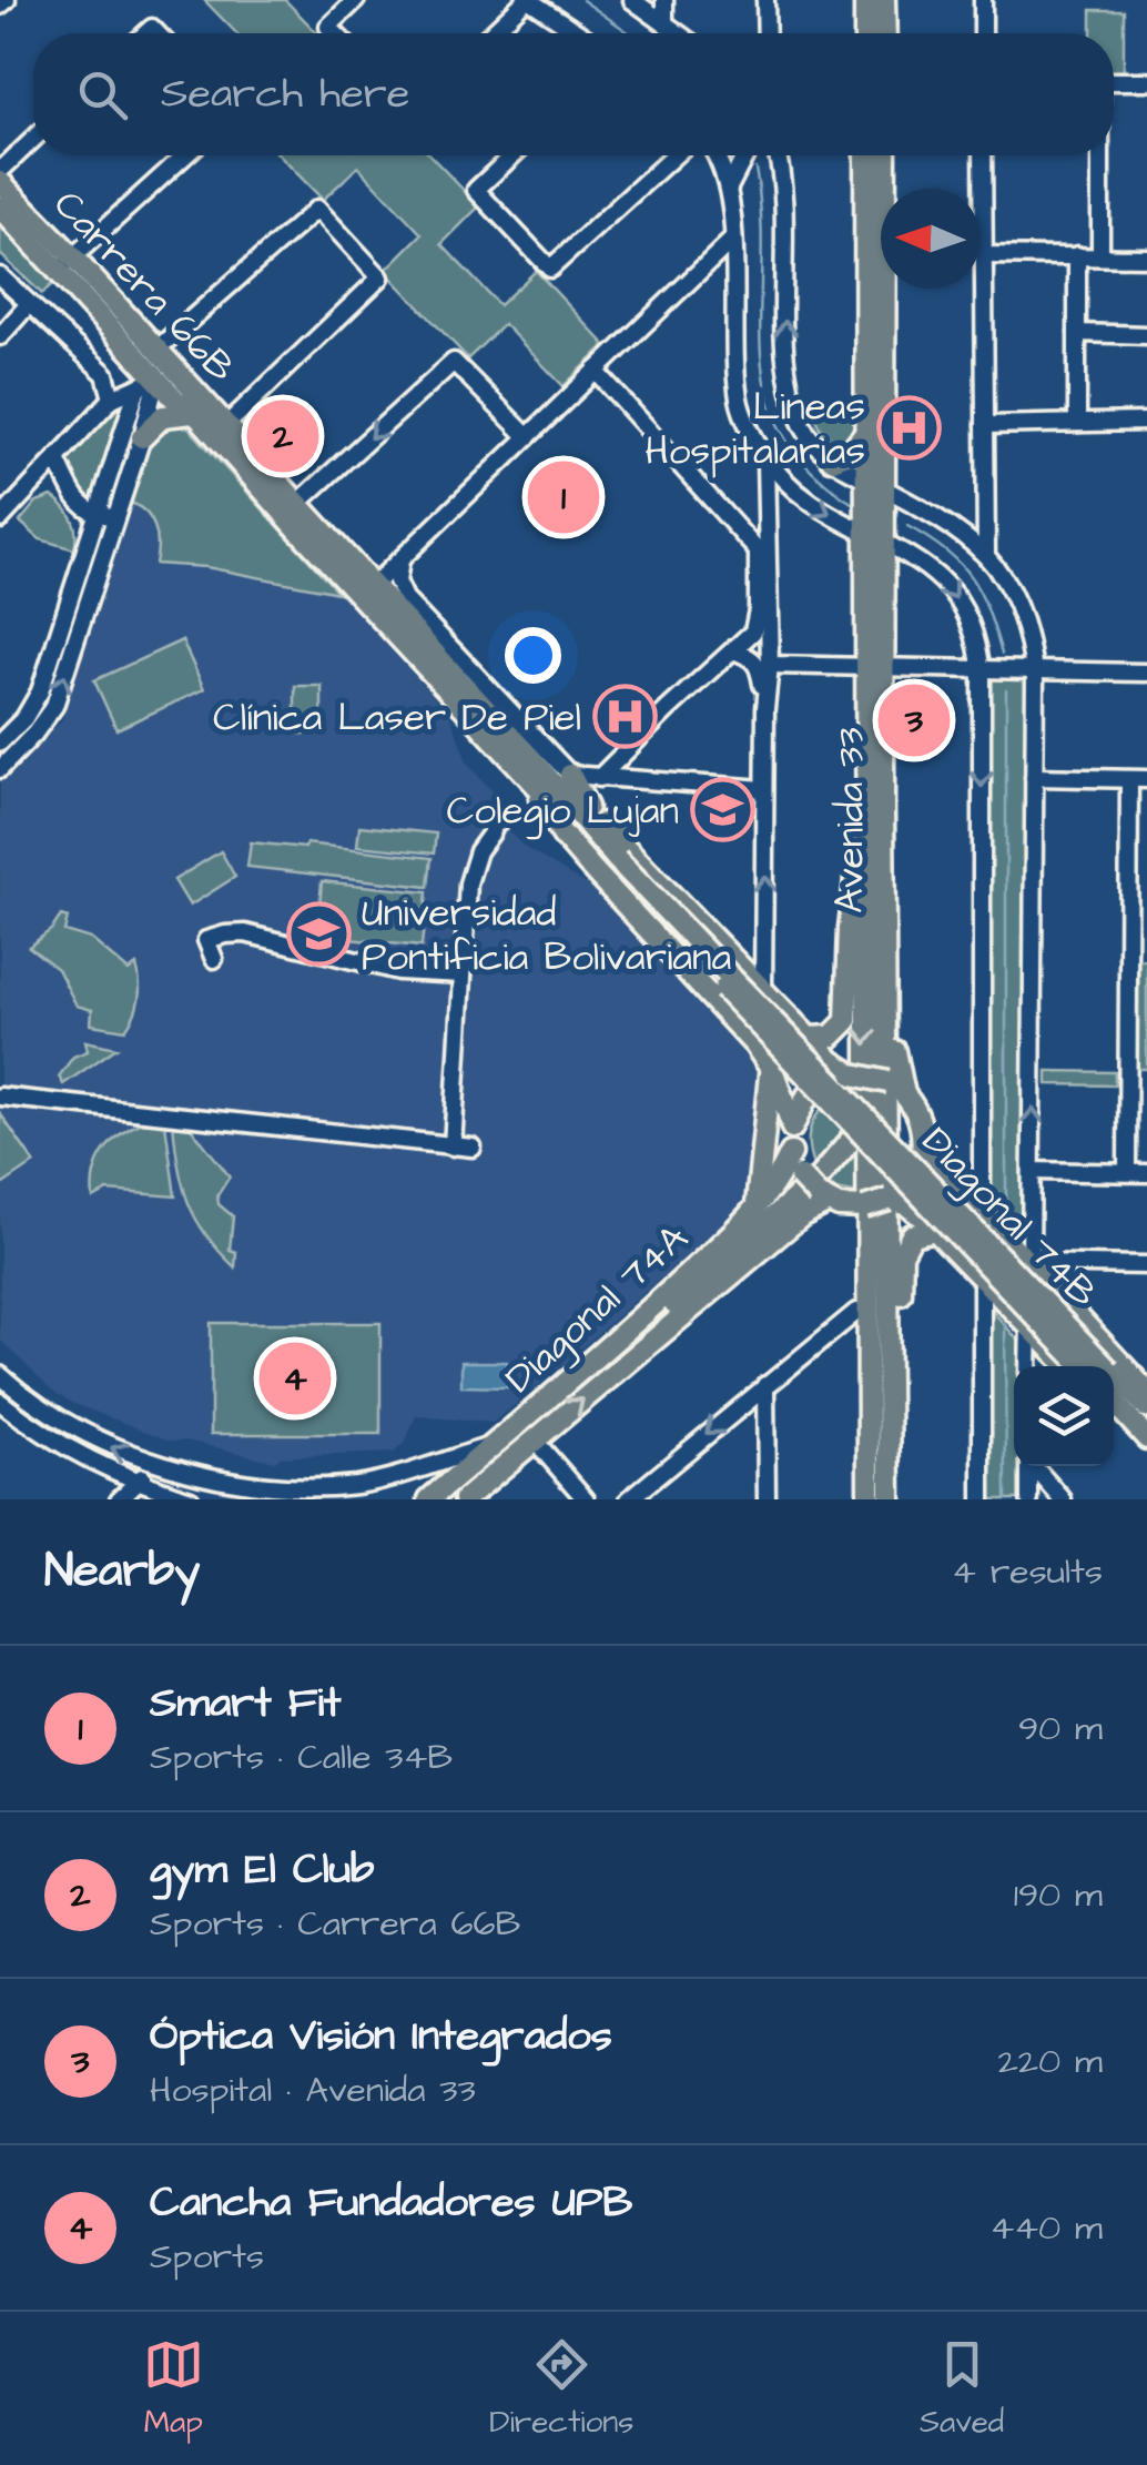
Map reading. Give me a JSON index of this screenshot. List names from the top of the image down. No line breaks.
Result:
{"streets":{"main road":["Carrera 66B","Avenida 33","Diagonal 74B","Diagonal 74A"]},"crossings":[["Carrera 66B","Avenida 33"],["Carrera 66B","Diagonal 74B"],["Avenida 33","Diagonal 74B"]],"places":{"hospital":["Lineas Hospitalarias","Clínica Laser De Piel"],"school or university":["Colegio Lujan","Universidad Pontificia Bolivariana"]},"north":"left","page":{"search":"Search here","pins":["2","1","3","4"],"heading":["Nearby","4 results"],"list":[{"mark":"1","name":"Smart Fit","note":"Sports · Calle 34B","value":"90 m"},{"mark":"2","name":"gym El Club","note":"Sports · Carrera 66B","value":"190 m"},{"mark":"3","name":"Óptica Visión Integrados","note":"Hospital · Avenida 33","value":"220 m"},{"mark":"4","name":"Cancha Fundadores UPB","note":"Sports","value":"440 m"}],"nav":["Map","Directions","Saved"]}}
